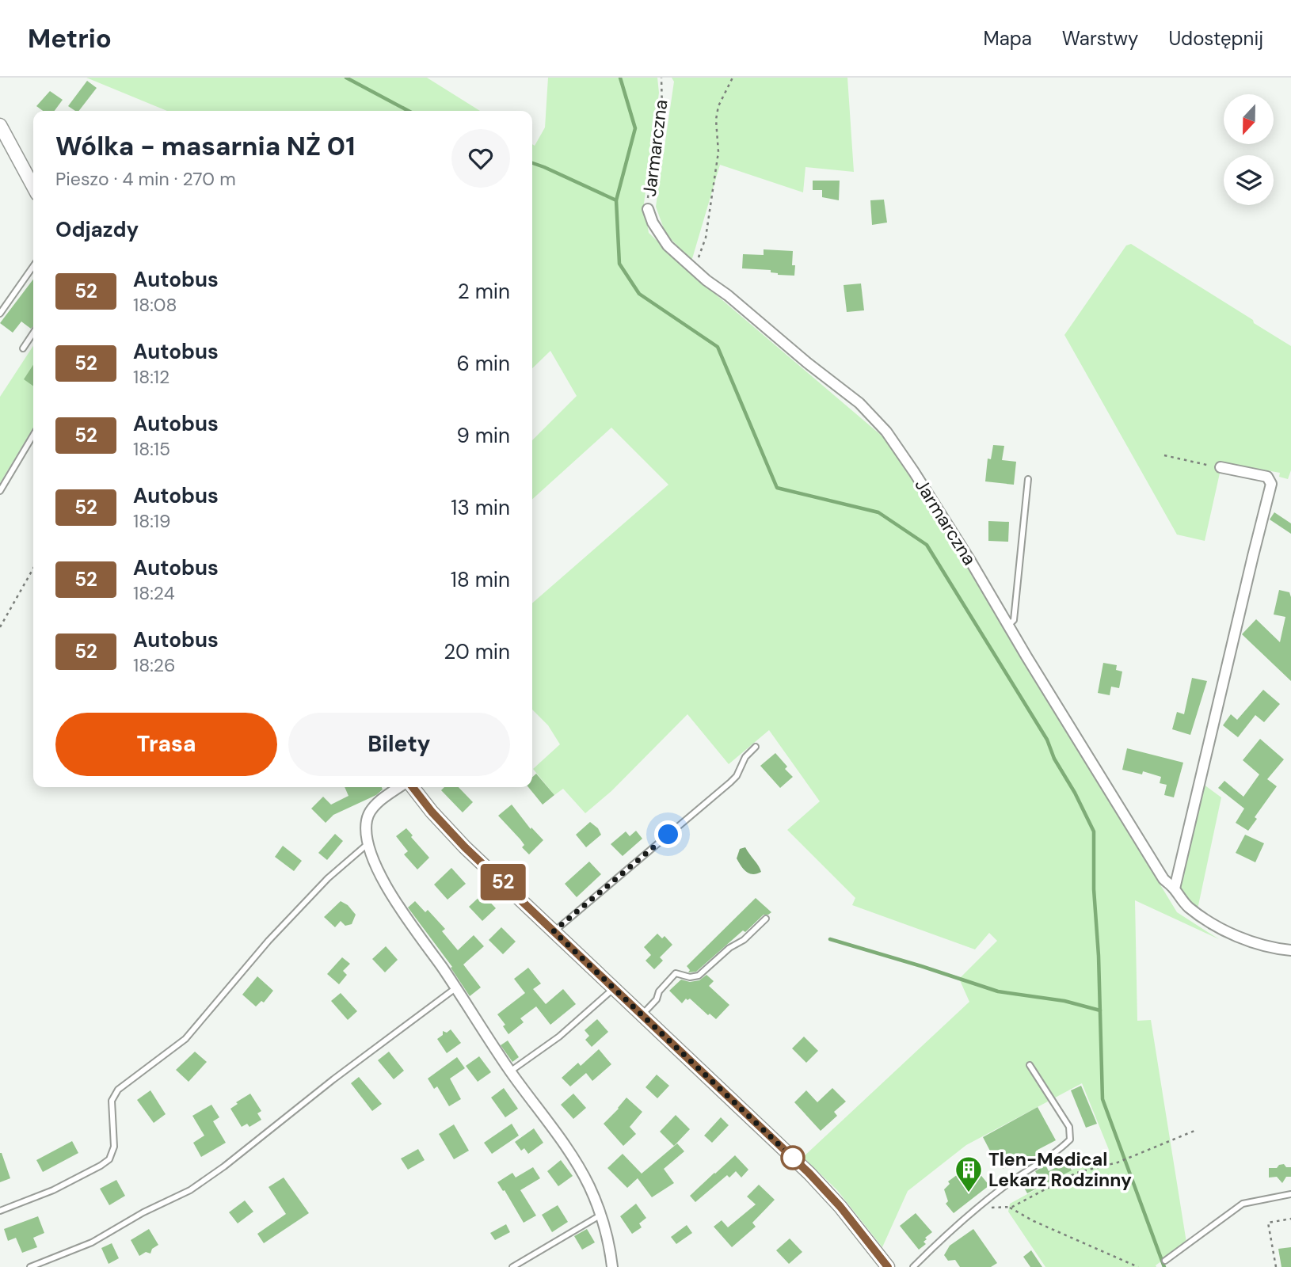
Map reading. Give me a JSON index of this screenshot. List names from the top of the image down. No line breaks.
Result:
{"streets":{"street":["Jarmarczna"]},"places":{"building":["Tlen-Medical Lekarz Rodzinny"]},"lines":["bus line 52"],"north":"bottom","page":{"header":"Metrio","nav":["Mapa","Warstwy","Udostępnij"],"on_map":"52","heading":[["Wólka - masarnia NŻ 01","Pieszo · 4 min · 270 m"],"Odjazdy"],"list":[{"mark":"52","name":"Autobus","note":"18:08","value":"2 min"},{"mark":"52","name":"Autobus","note":"18:12","value":"6 min"},{"mark":"52","name":"Autobus","note":"18:15","value":"9 min"},{"mark":"52","name":"Autobus","note":"18:19","value":"13 min"},{"mark":"52","name":"Autobus","note":"18:24","value":"18 min"},{"mark":"52","name":"Autobus","note":"18:26","value":"20 min"}],"buttons":["Trasa","Bilety"]}}
